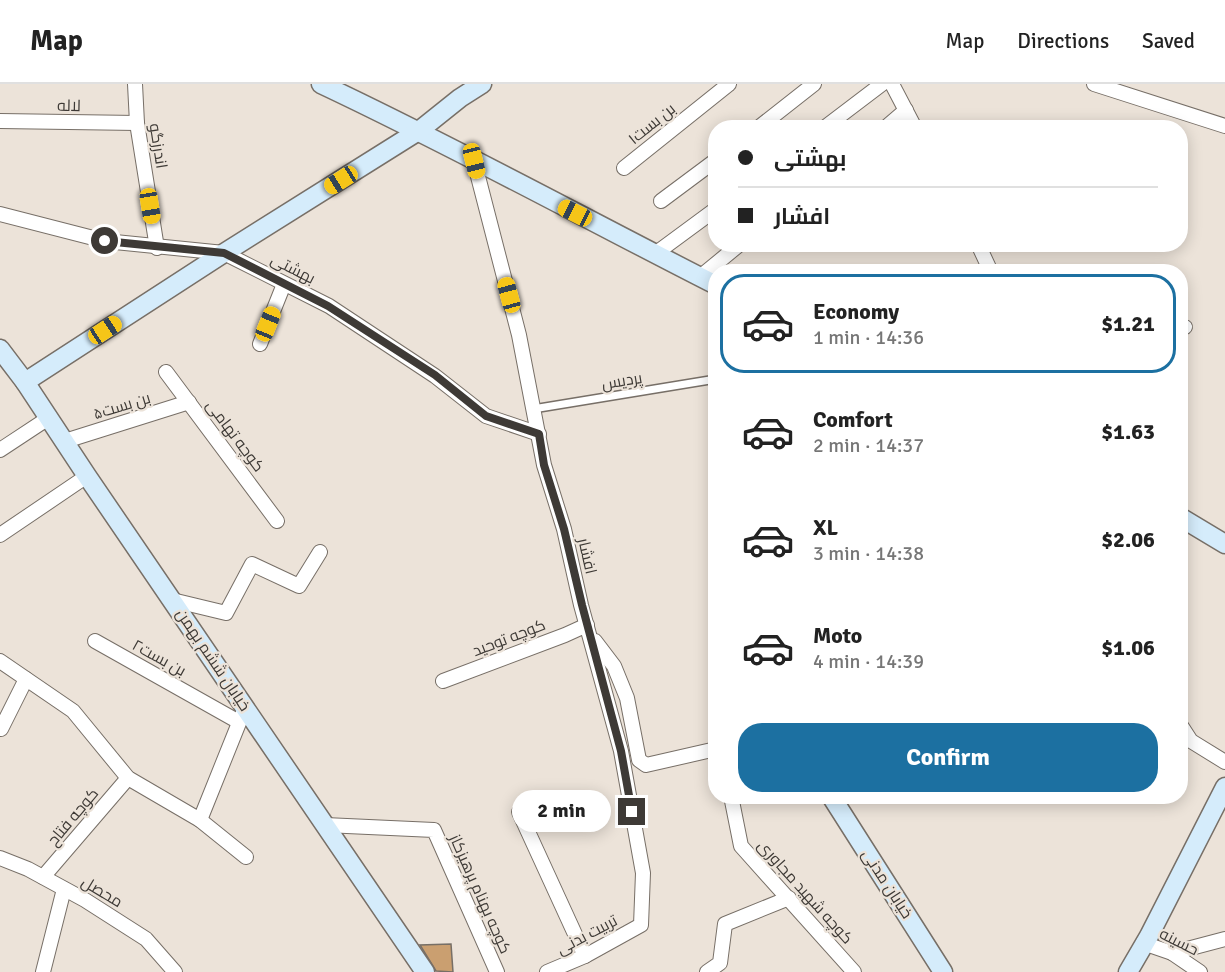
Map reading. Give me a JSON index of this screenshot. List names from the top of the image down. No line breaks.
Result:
{"streets":{"street":["لاله","بن بست۱","اندرزگو","بهشتی","بن بست۵","کوچه تهامی","افشار","کوچه توحید","بن بست۲","خیابان ششم بهمن","کوچه فتاح","خیابان مدنی","محصل","کوچه شهید مجاوری","کوچه بهنام پرهیزکاز","تربیت بدنی","حسینه"],"lane":["پردیس"]},"crossings":[["لاله","اندرزگو"],["اندرزگو","بهشتی"],["بهشتی","افشار"],["پردیس","افشار"],["بن بست۵","کوچه تهامی"],["بن بست۵","خیابان ششم بهمن"],["افشار","کوچه توحید"],["افشار","تربیت بدنی"],["بن بست۲","خیابان ششم بهمن"],["خیابان ششم بهمن","کوچه بهنام پرهیزکاز"],["کوچه فتاح","محصل"]],"page":{"header":"Map","nav":["Map","Directions","Saved"],"banner":["بهشتی","افشار"],"list":[{"name":"Economy","note":"1 min · 14:36","value":"$1.21"},{"name":"Comfort","note":"2 min · 14:37","value":"$1.63"},{"name":"XL","note":"3 min · 14:38","value":"$2.06"},{"name":"Moto","note":"4 min · 14:39","value":"$1.06"}],"buttons":"Confirm","bubble":"2 min"}}
